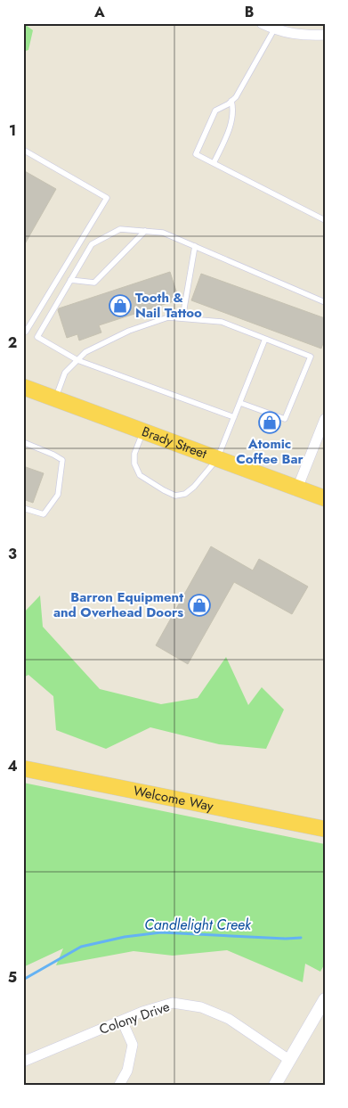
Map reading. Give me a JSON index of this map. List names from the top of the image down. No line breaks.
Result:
{"streets":{"highway":["Brady Street","Welcome Way"],"street":["Colony Drive"]},"water":["Candlelight Creek"],"places":{"shop":["Tooth & Nail Tattoo","Atomic Coffee Bar","Barron Equipment and Overhead Doors"]},"grid":{"columns":["A","B"],"rows":["1","2","3","4","5"]}}
